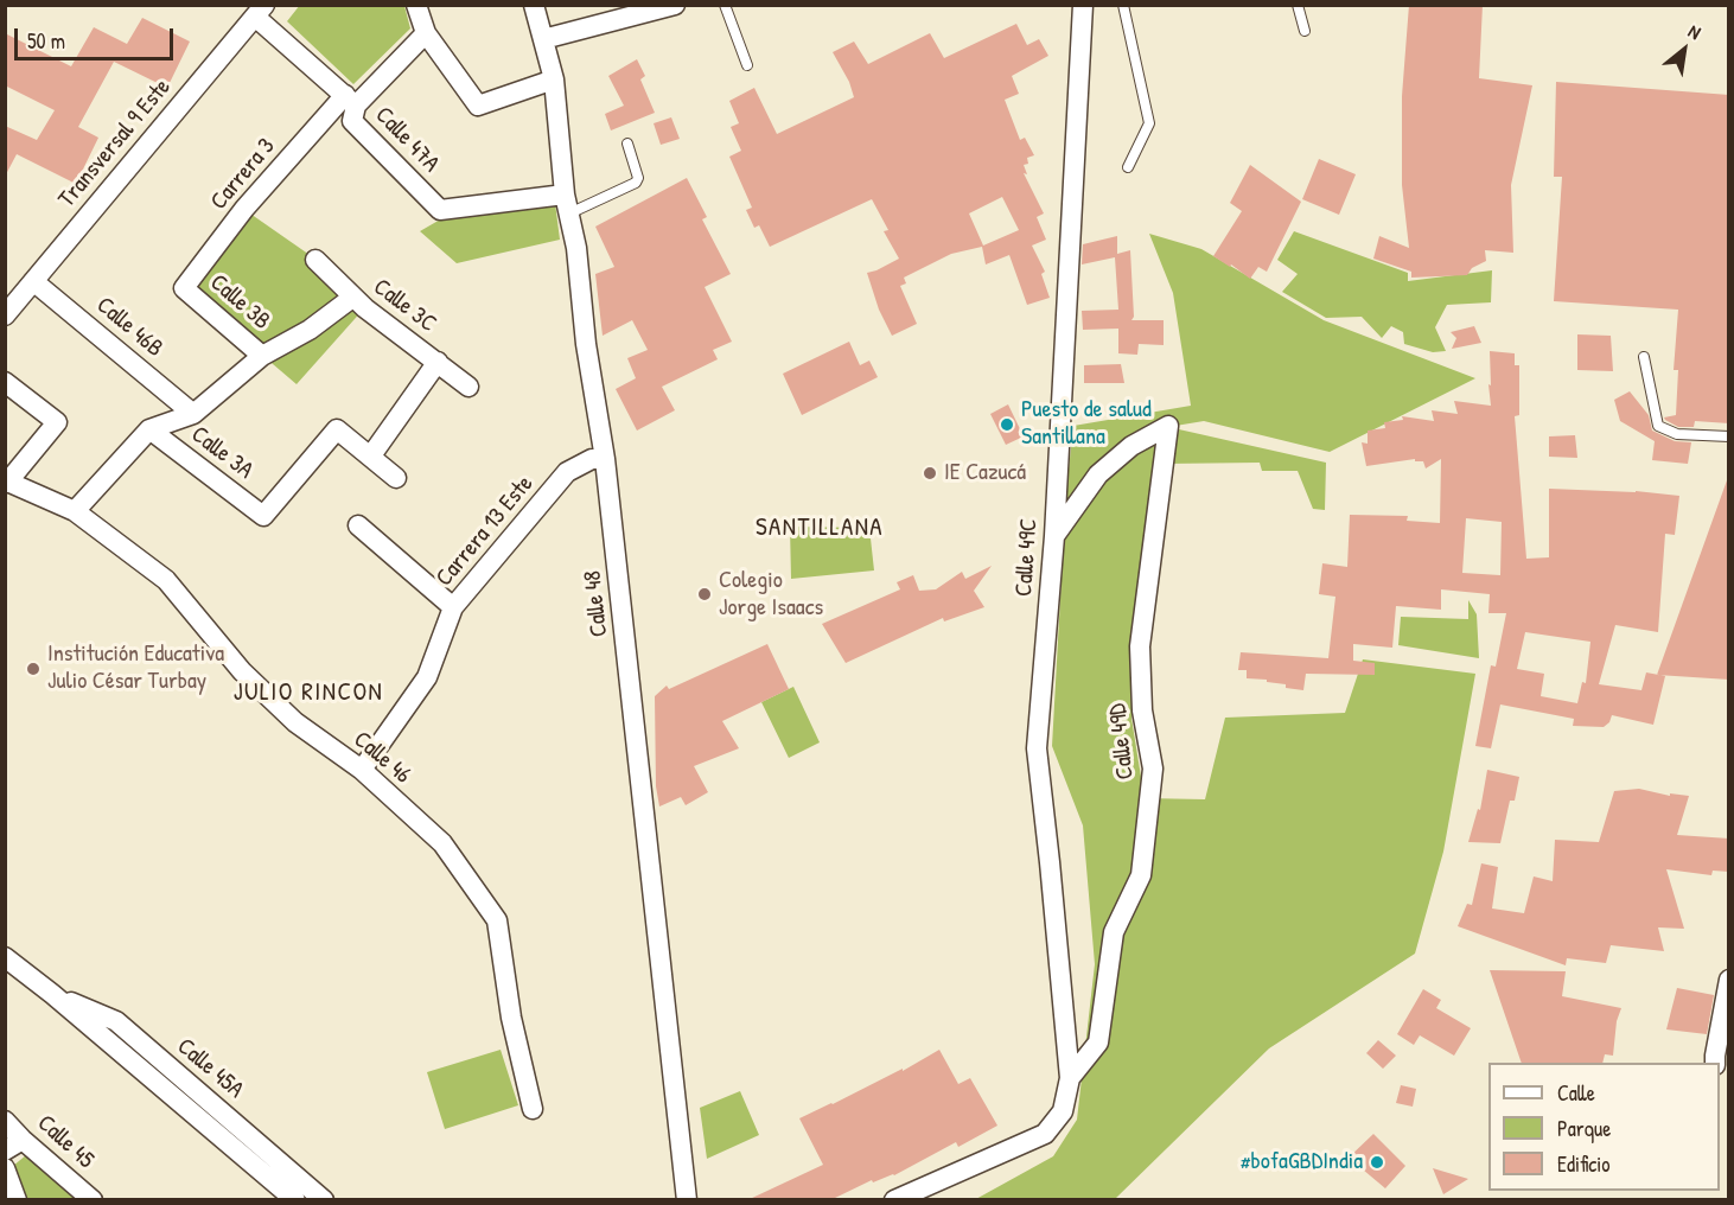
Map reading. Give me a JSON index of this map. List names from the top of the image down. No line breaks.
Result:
{"streets":{"street":["Calle 47A","Transversal 9 Este","Carrera 3","Calle 3B","Calle 3C","Calle 46B","Calle 3A","Carrera 13 Este","Calle 49C","Calle 48","Calle 49D","Calle 46","Calle 45A","Calle 45"]},"crossings":[["Calle 47A","Transversal 9 Este"],["Calle 47A","Carrera 3"],["Calle 47A","Calle 48"],["Transversal 9 Este","Calle 46B"],["Carrera 3","Calle 3B"],["Carrera 13 Este","Calle 48"],["Carrera 13 Este","Calle 46"],["Calle 49C","Calle 49D"]],"districts":["SANTILLANA","JULIO RINCON"],"places":["Puesto de salud Santillana","IE Cazucá","Colegio Jorge Isaacs","Institución Educativa Julio César Turbay","#bofaGBDIndia"],"legend":["Calle","Parque","Edificio"],"scale_bar":"50 m","north":"top right"}
